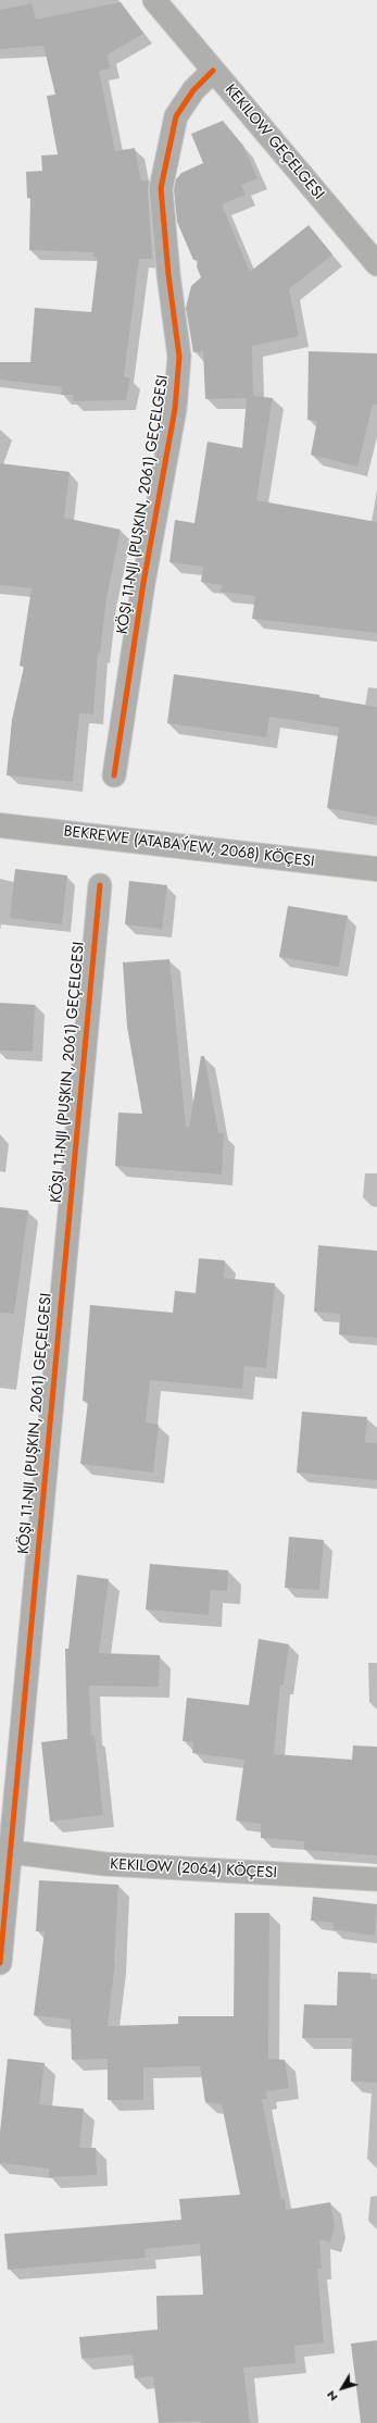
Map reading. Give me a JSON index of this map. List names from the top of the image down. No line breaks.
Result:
{"streets":{"main road":["BEKREWE (ATABAÝEW, 2068) KÖÇESI"],"street":["KEKILOW GEÇELGESI","KÖŞI 11-NJI (PUŞKIN, 2061) GEÇELGESI","KEKILOW (2064) KÖÇESI"]},"crossings":[["KEKILOW GEÇELGESI","KÖŞI 11-NJI (PUŞKIN, 2061) GEÇELGESI"],["KÖŞI 11-NJI (PUŞKIN, 2061) GEÇELGESI","KEKILOW (2064) KÖÇESI"]],"north":"bottom left"}
